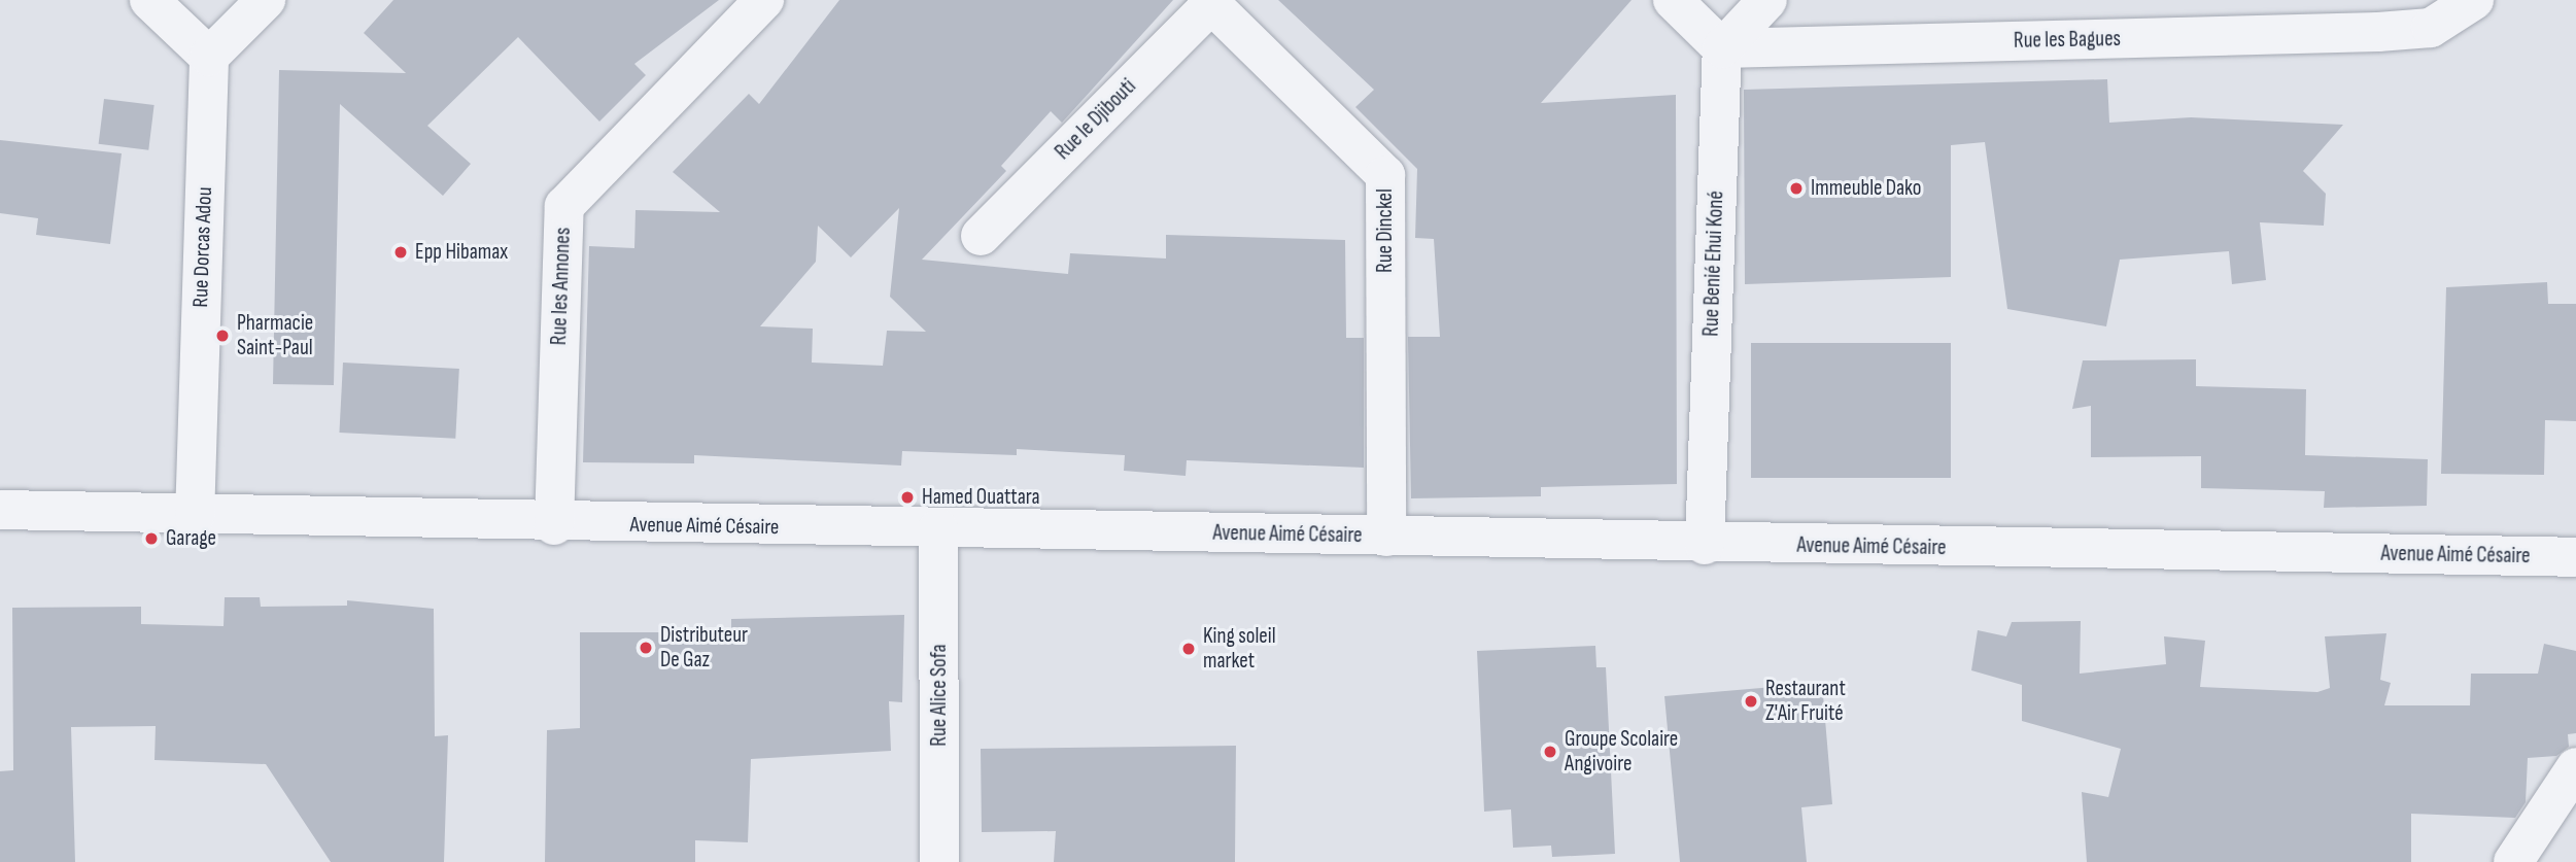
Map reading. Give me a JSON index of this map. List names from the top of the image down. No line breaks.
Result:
{"streets":{"street":["Rue les Bagues","Rue le Djibouti","Rue Dinckel","Rue Dorcas Adou","Rue Benié Ehui Koné","Rue les Annones","Avenue Aimé Césaire","Rue Alice Sofa"]},"crossings":[["Rue les Bagues","Rue Benié Ehui Koné"],["Rue le Djibouti","Rue Dinckel"],["Rue Dinckel","Avenue Aimé Césaire"],["Rue Dorcas Adou","Avenue Aimé Césaire"],["Rue Benié Ehui Koné","Avenue Aimé Césaire"],["Rue les Annones","Avenue Aimé Césaire"],["Avenue Aimé Césaire","Rue Alice Sofa"]],"places":["Immeuble Dako","Epp Hibamax","Pharmacie Saint-Paul","Hamed Ouattara","Garage","Distributeur De Gaz","King soleil market","Restaurant Z'Air Fruité","Groupe Scolaire Angivoire"]}
